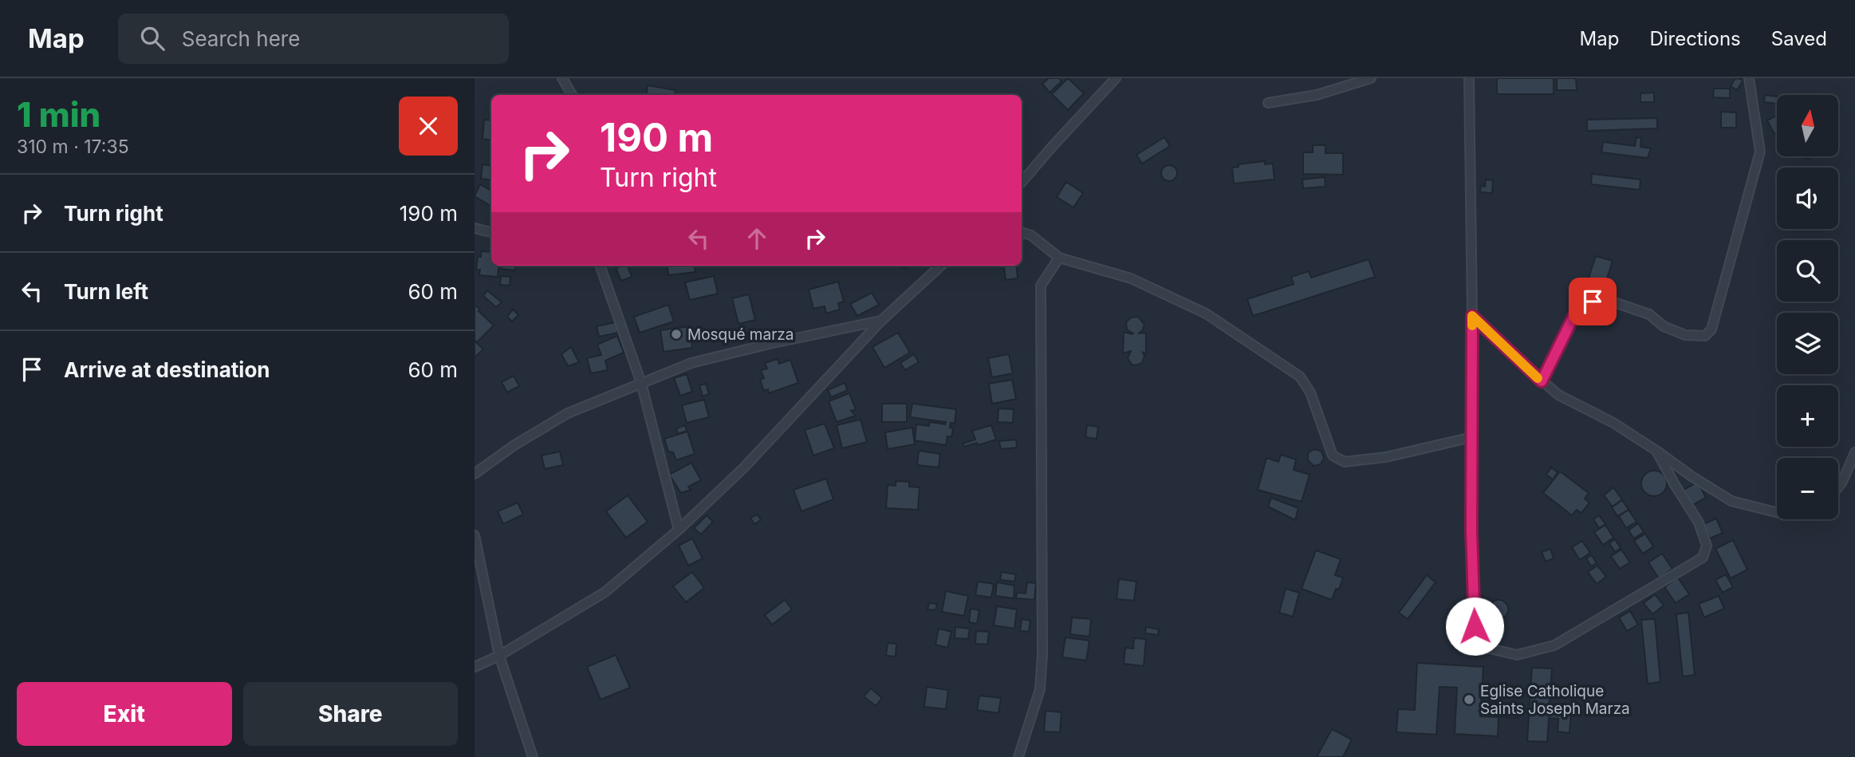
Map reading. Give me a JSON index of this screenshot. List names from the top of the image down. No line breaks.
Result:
{"places":["Mosqué marza","Eglise Catholique Saints Joseph Marza"],"north":"top","page":{"header":"Map","search":"Search here","nav":["Map","Directions","Saved"],"heading":["1 min","310 m · 17:35"],"map_buttons":["+","−"],"turn":["190 m","Turn right"],"list":[{"name":"Turn right","value":"190 m"},{"name":"Turn left","value":"60 m"},{"name":"Arrive at destination","value":"60 m"}],"buttons":["Exit","Share"]}}
